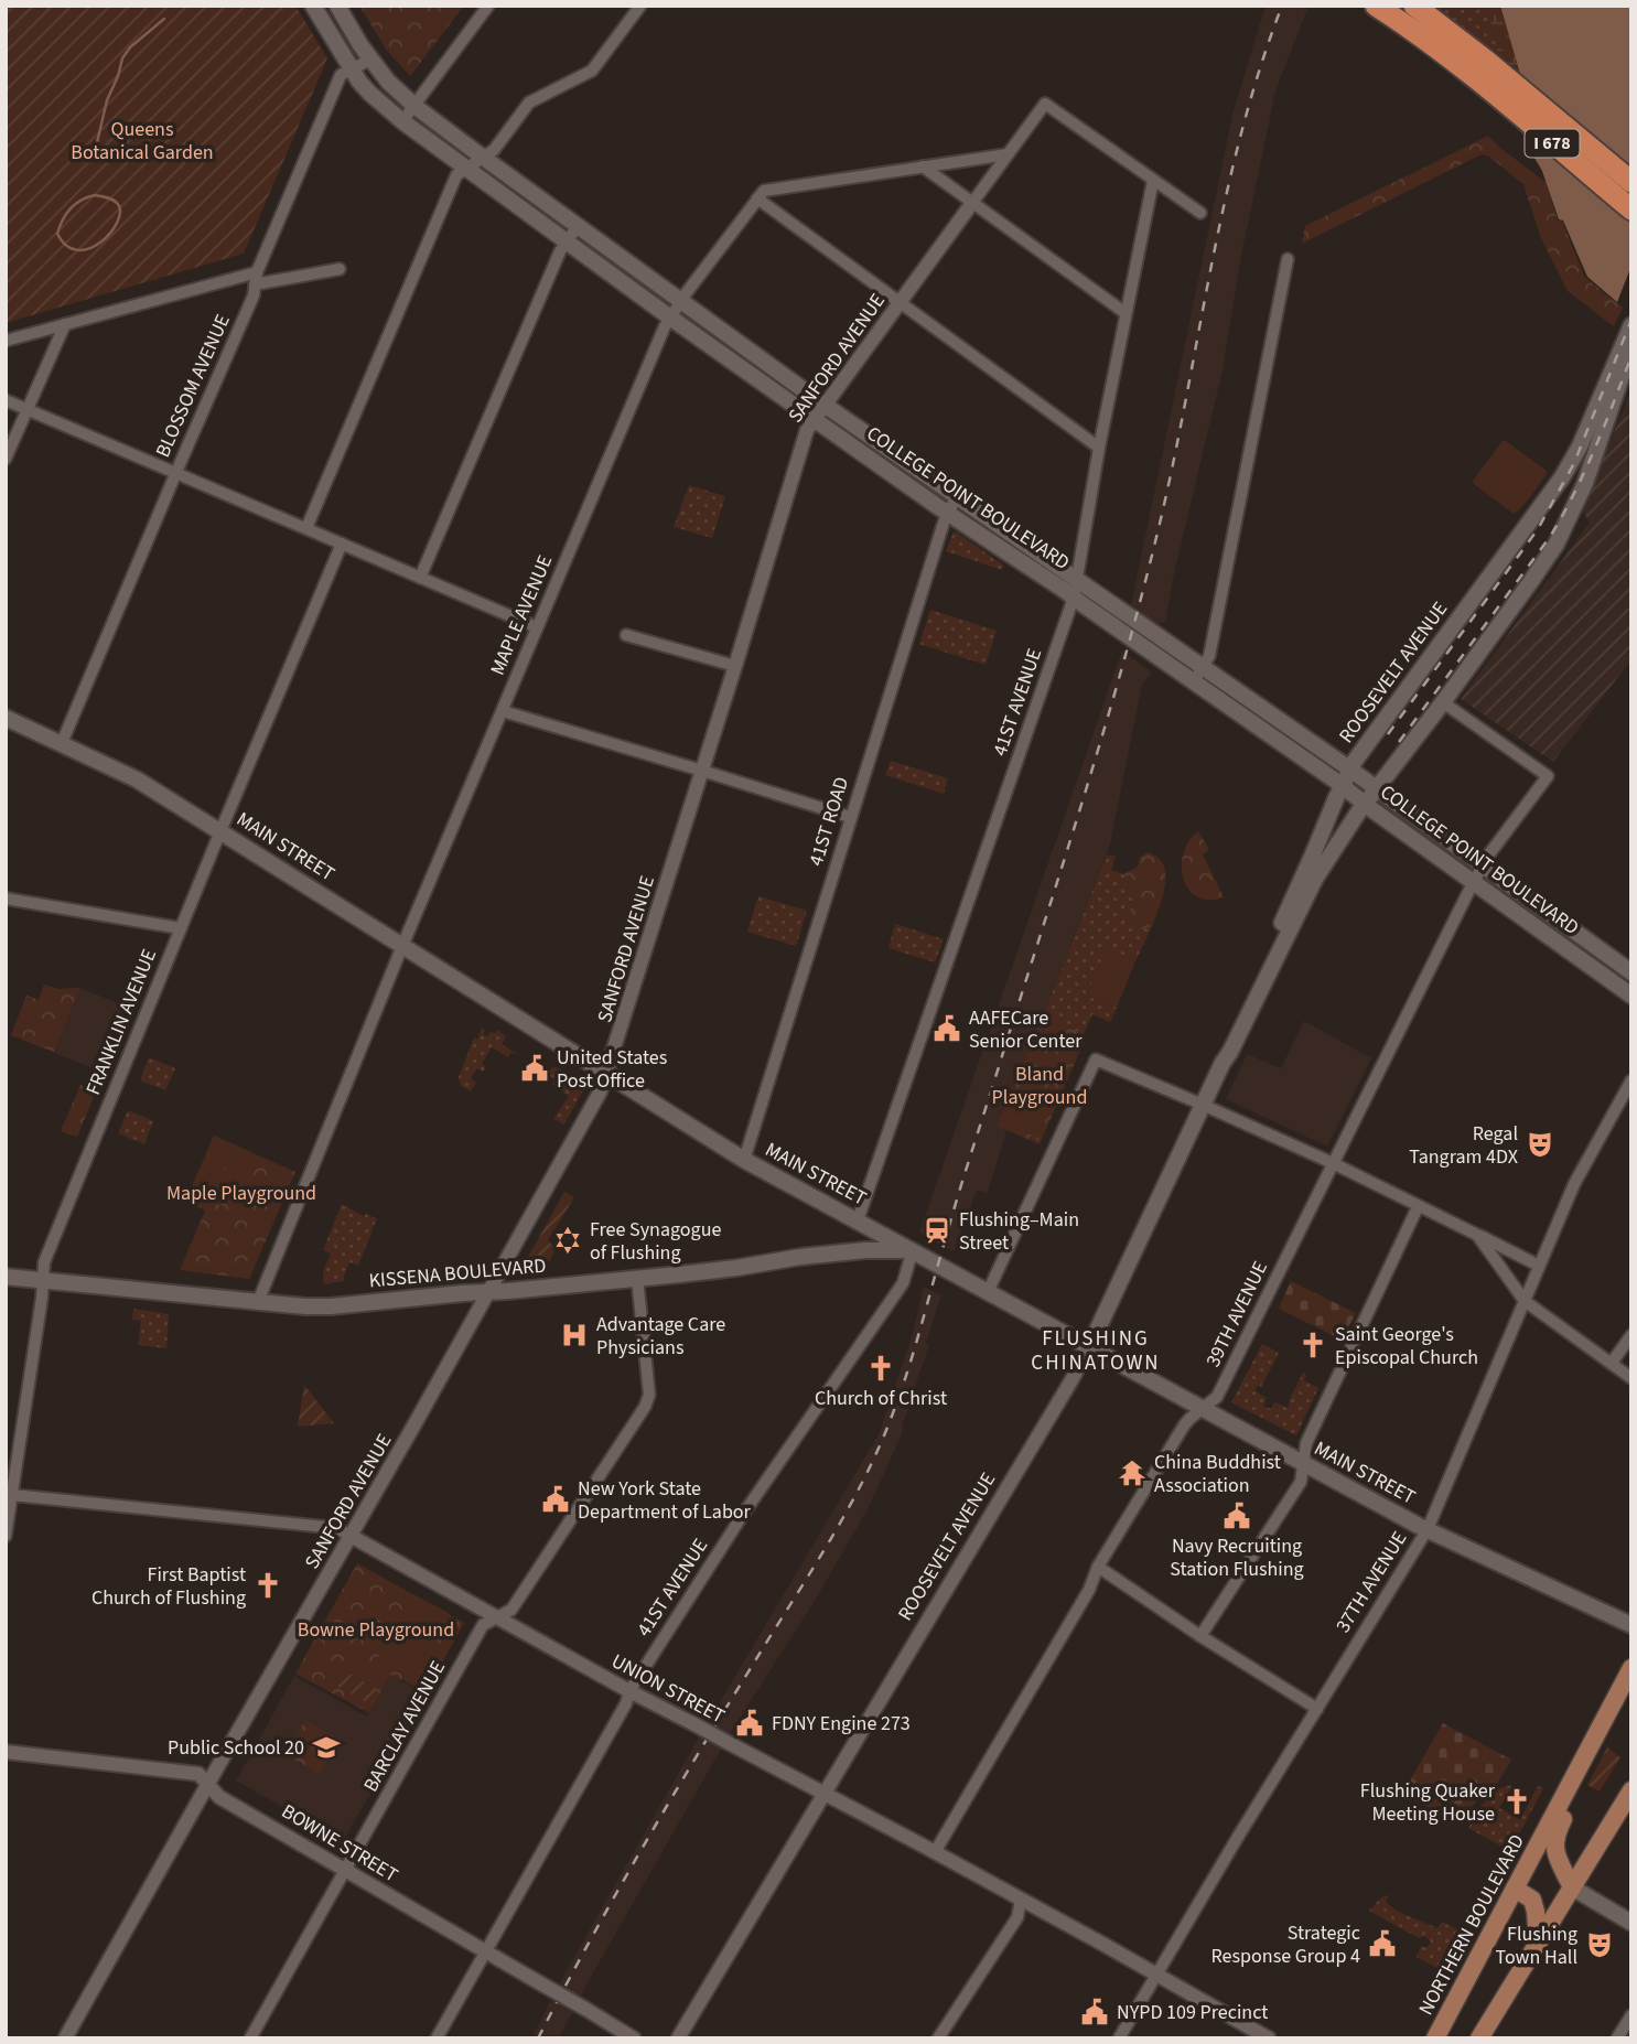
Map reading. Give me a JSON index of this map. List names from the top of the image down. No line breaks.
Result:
{"streets":{"highway":["I 678"],"main road":["COLLEGE POINT BOULEVARD","ROOSEVELT AVENUE","MAIN STREET","KISSENA BOULEVARD","NORTHERN BOULEVARD"],"street":["SANFORD AVENUE","BLOSSOM AVENUE","MAPLE AVENUE","41ST AVENUE","41ST ROAD","FRANKLIN AVENUE","39TH AVENUE","37TH AVENUE","UNION STREET","BARCLAY AVENUE","BOWNE STREET"]},"crossings":[["SANFORD AVENUE","COLLEGE POINT BOULEVARD"],["SANFORD AVENUE","41ST AVENUE"],["SANFORD AVENUE","MAIN STREET"],["SANFORD AVENUE","KISSENA BOULEVARD"],["SANFORD AVENUE","UNION STREET"],["SANFORD AVENUE","BOWNE STREET"],["BLOSSOM AVENUE","COLLEGE POINT BOULEVARD"],["BLOSSOM AVENUE","MAIN STREET"],["COLLEGE POINT BOULEVARD","MAPLE AVENUE"],["COLLEGE POINT BOULEVARD","ROOSEVELT AVENUE"],["COLLEGE POINT BOULEVARD","41ST AVENUE"],["COLLEGE POINT BOULEVARD","41ST ROAD"],["COLLEGE POINT BOULEVARD","39TH AVENUE"],["MAPLE AVENUE","MAIN STREET"],["MAPLE AVENUE","KISSENA BOULEVARD"],["ROOSEVELT AVENUE","MAIN STREET"],["ROOSEVELT AVENUE","39TH AVENUE"],["ROOSEVELT AVENUE","UNION STREET"],["41ST AVENUE","MAIN STREET"],["41ST AVENUE","KISSENA BOULEVARD"],["41ST AVENUE","UNION STREET"],["41ST AVENUE","BOWNE STREET"],["41ST ROAD","MAIN STREET"],["MAIN STREET","FRANKLIN AVENUE"],["MAIN STREET","KISSENA BOULEVARD"],["MAIN STREET","39TH AVENUE"],["MAIN STREET","37TH AVENUE"],["FRANKLIN AVENUE","KISSENA BOULEVARD"],["FRANKLIN AVENUE","UNION STREET"],["KISSENA BOULEVARD","BARCLAY AVENUE"],["39TH AVENUE","UNION STREET"],["37TH AVENUE","UNION STREET"],["UNION STREET","BARCLAY AVENUE"],["BARCLAY AVENUE","BOWNE STREET"]],"districts":["FLUSHING CHINATOWN"],"parks":["Queens Botanical Garden","Bland Playground","Maple Playground","Bowne Playground"],"places":{"public building":["AAFECare Senior Center","United States Post Office","New York State Department of Labor","Navy Recruiting Station Flushing","FDNY Engine 273","Strategic Response Group 4","NYPD 109 Precinct"],"theatre":["Regal Tangram 4DX","Flushing Town Hall"],"station":["Flushing–Main Street"],"synagogue":["Free Synagogue of Flushing"],"hospital":["Advantage Care Physicians"],"church":["Saint George's Episcopal Church","Church of Christ","First Baptist Church of Flushing","Flushing Quaker Meeting House"],"temple":["China Buddhist Association"],"school or university":["Public School 20"]}}
